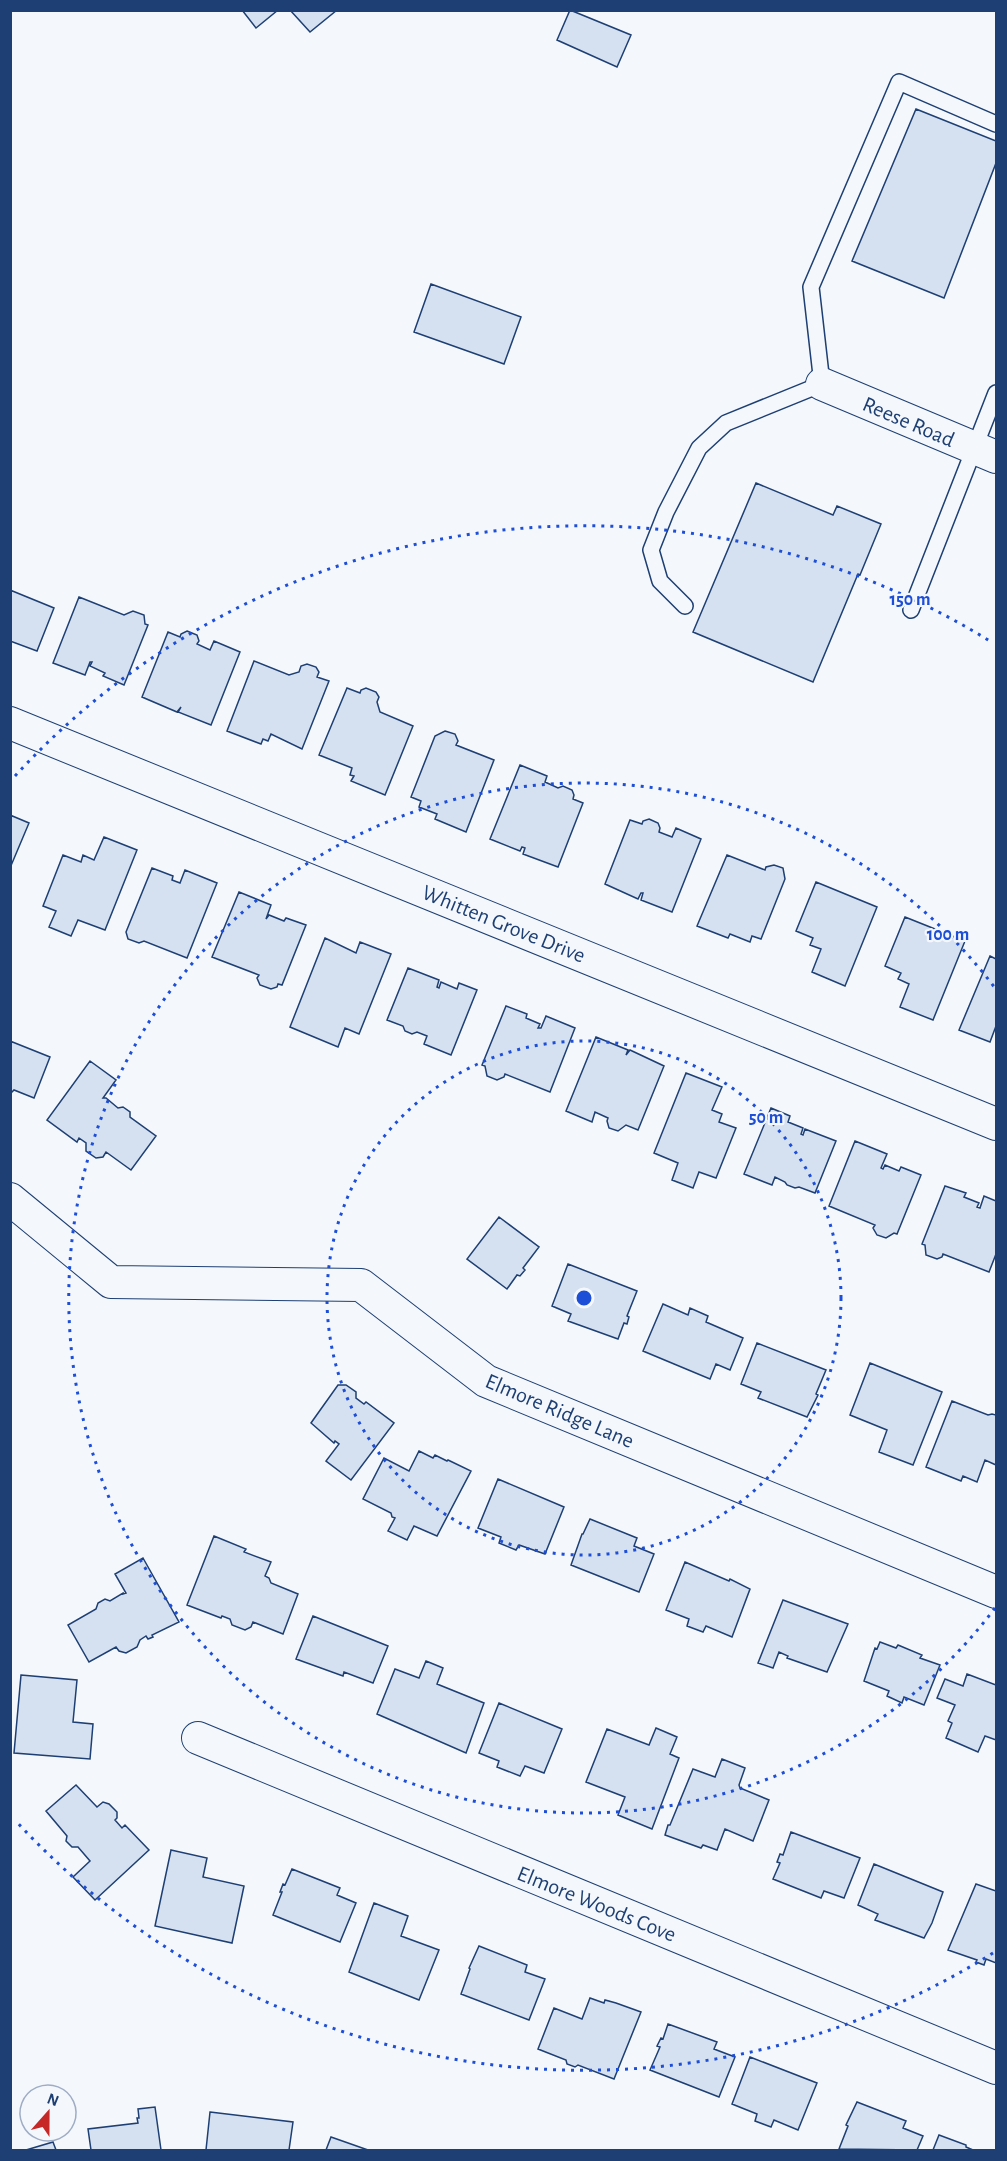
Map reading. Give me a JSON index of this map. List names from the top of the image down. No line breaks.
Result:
{"streets":{"street":["Reese Road","Whitten Grove Drive","Elmore Ridge Lane","Elmore Woods Cove"]},"north":"top","rings":["150 m","100 m","50 m"]}
